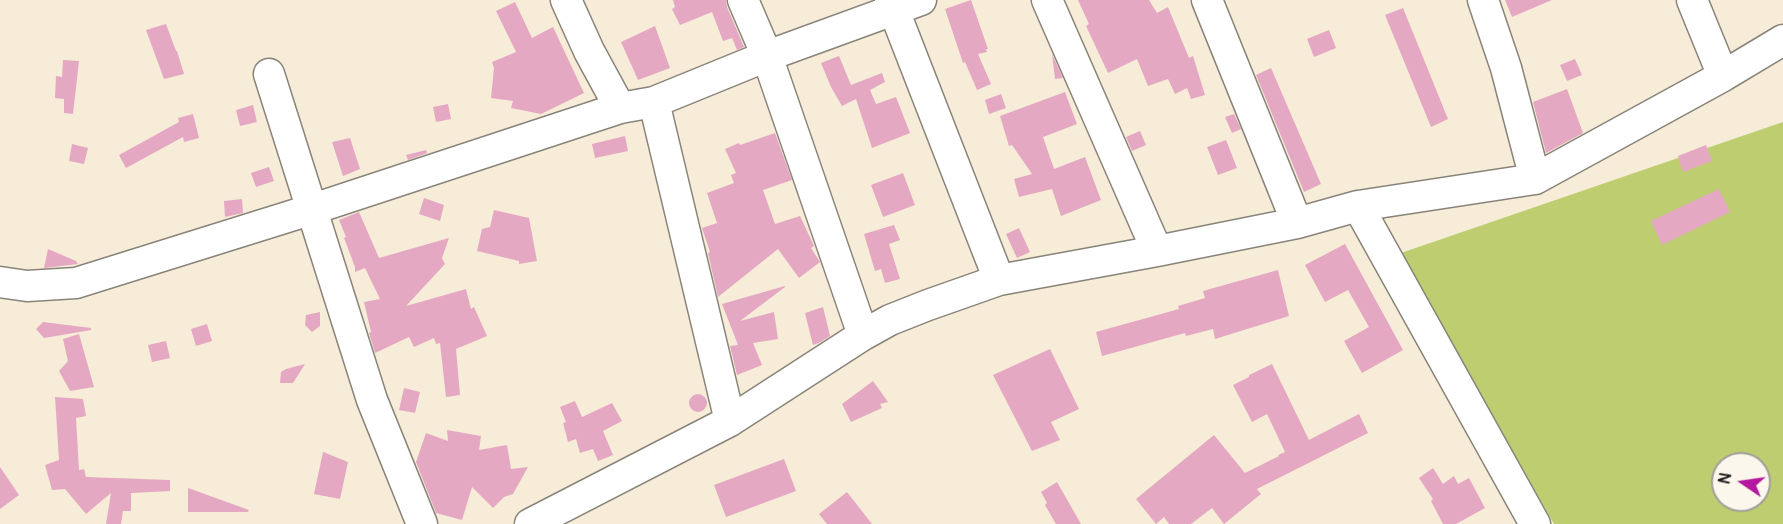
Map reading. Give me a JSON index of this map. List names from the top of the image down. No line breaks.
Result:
{"north":"left"}
